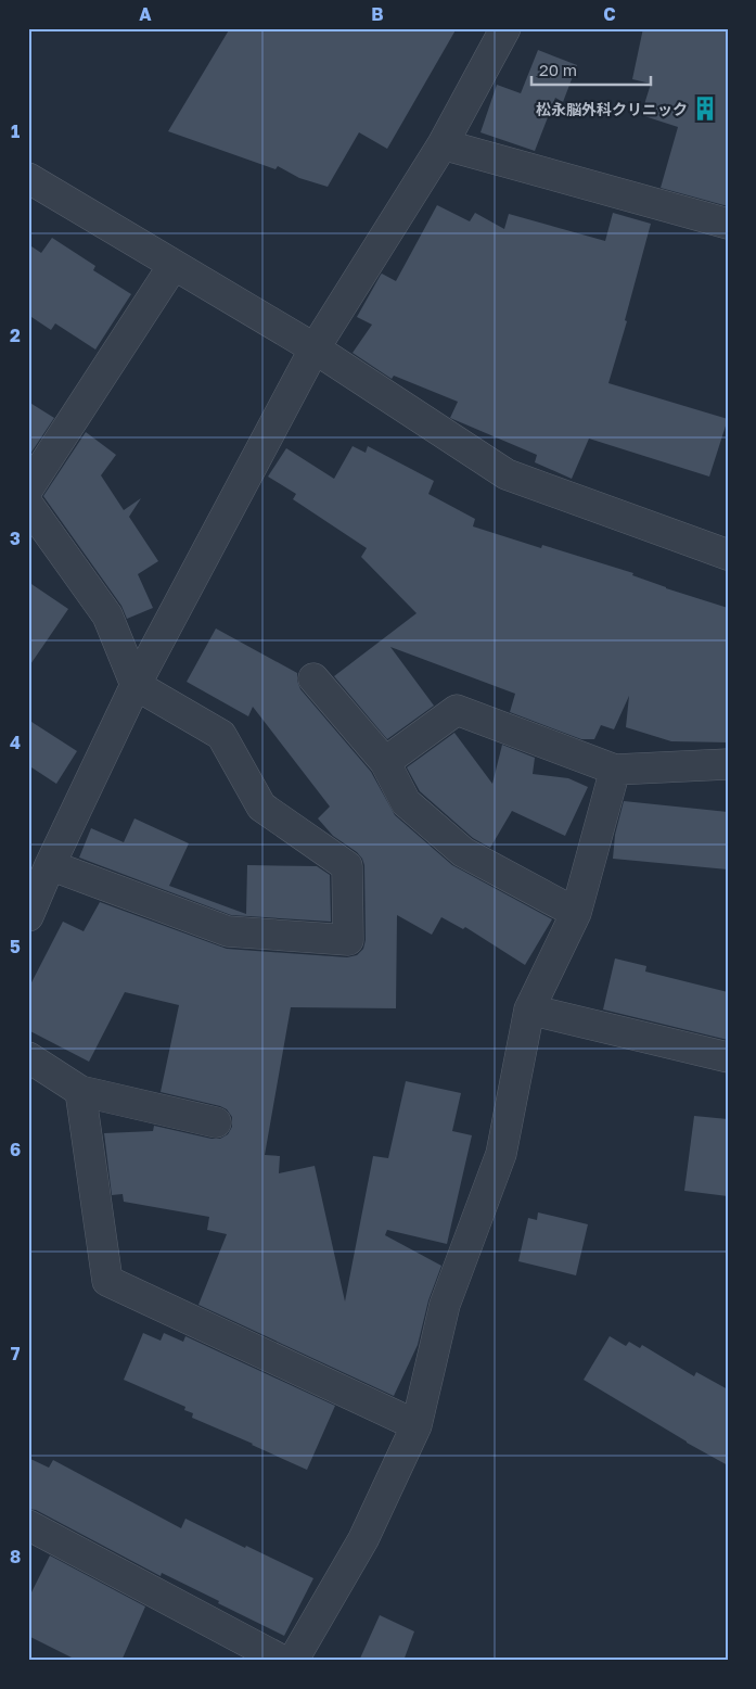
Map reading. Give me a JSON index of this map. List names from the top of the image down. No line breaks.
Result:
{"places":{"building":["松永脳外科クリニック"]},"scale_bar":"20 m","grid":{"columns":["A","B","C"],"rows":["1","2","3","4","5","6","7","8"]}}
